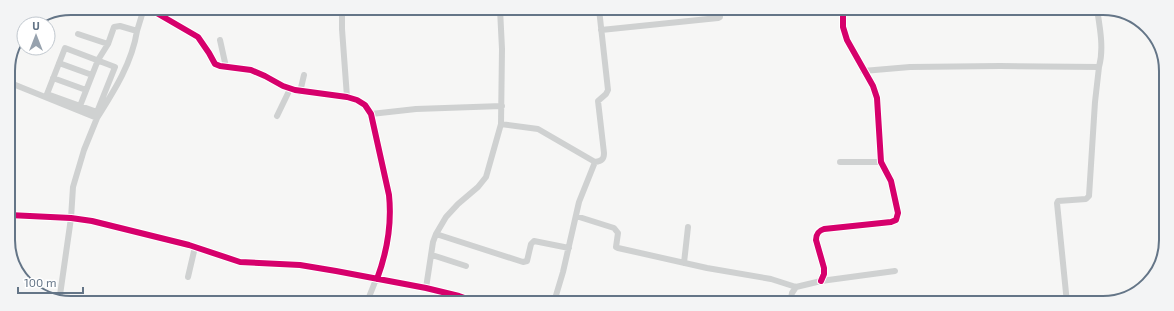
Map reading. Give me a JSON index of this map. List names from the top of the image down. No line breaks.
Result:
{"scale_bar":"100 m","north":"top"}
